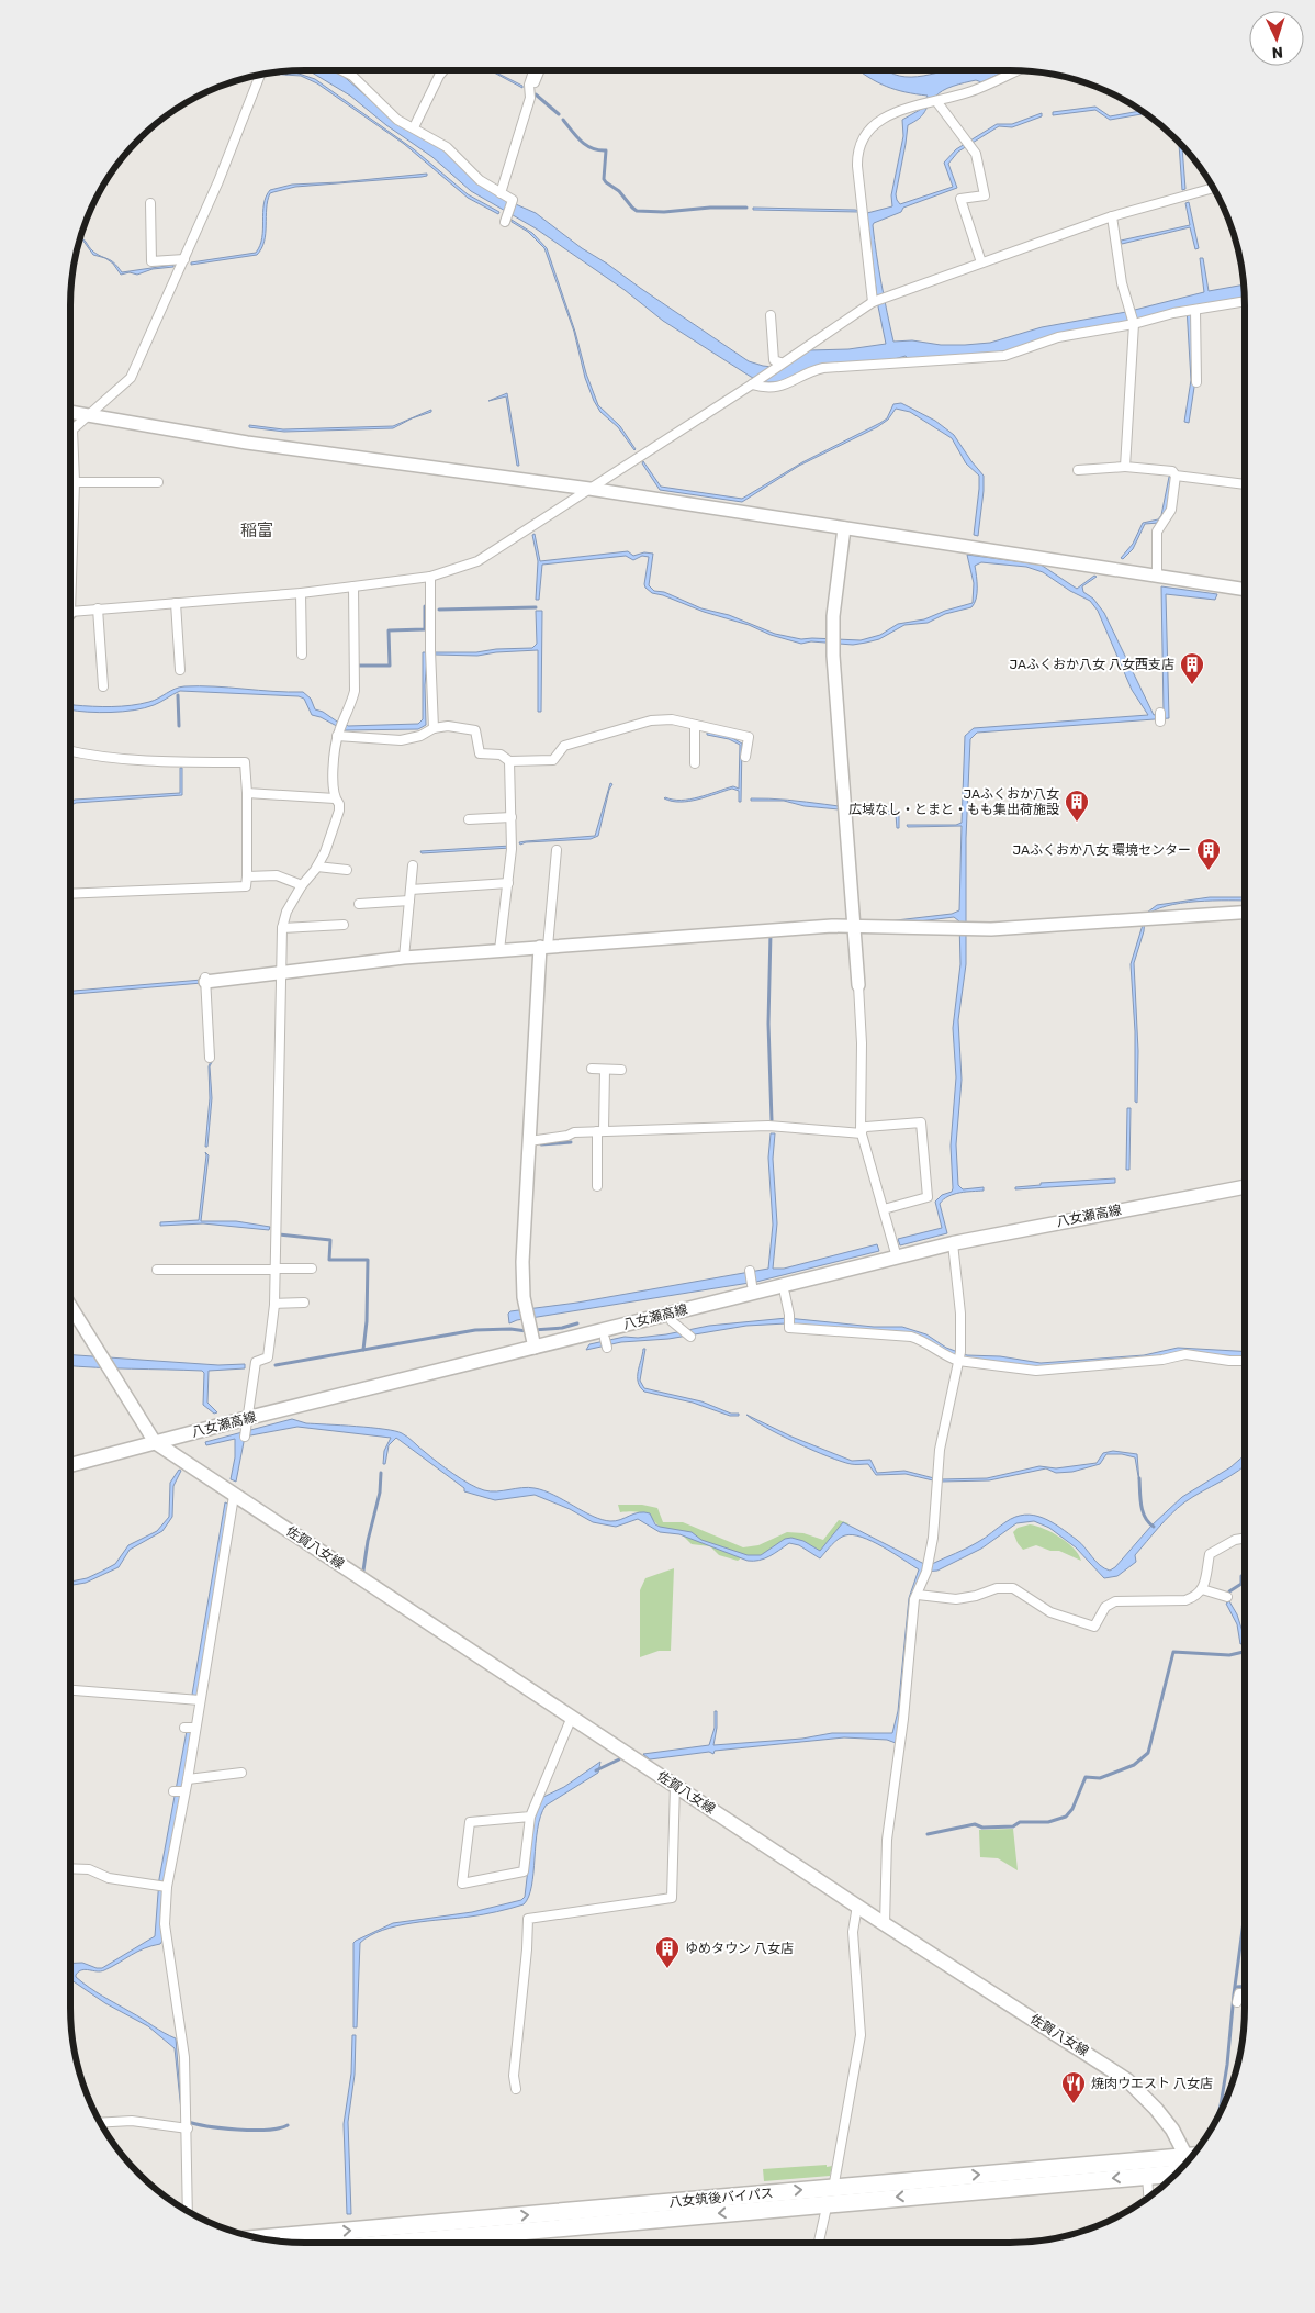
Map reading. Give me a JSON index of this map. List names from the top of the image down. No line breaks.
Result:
{"streets":{"highway":["八女筑後バイパス"],"main road":["八女瀬高線","佐賀八女線"]},"crossings":[["八女瀬高線","佐賀八女線"]],"districts":["稲富"],"places":{"building":["JAふくおか八女 八女西支店","JAふくおか八女 広域なし・とまと・もも集出荷施設","JAふくおか八女 環境センター","ゆめタウン 八女店"],"restaurant":["焼肉ウエスト 八女店"]},"north":"bottom"}
